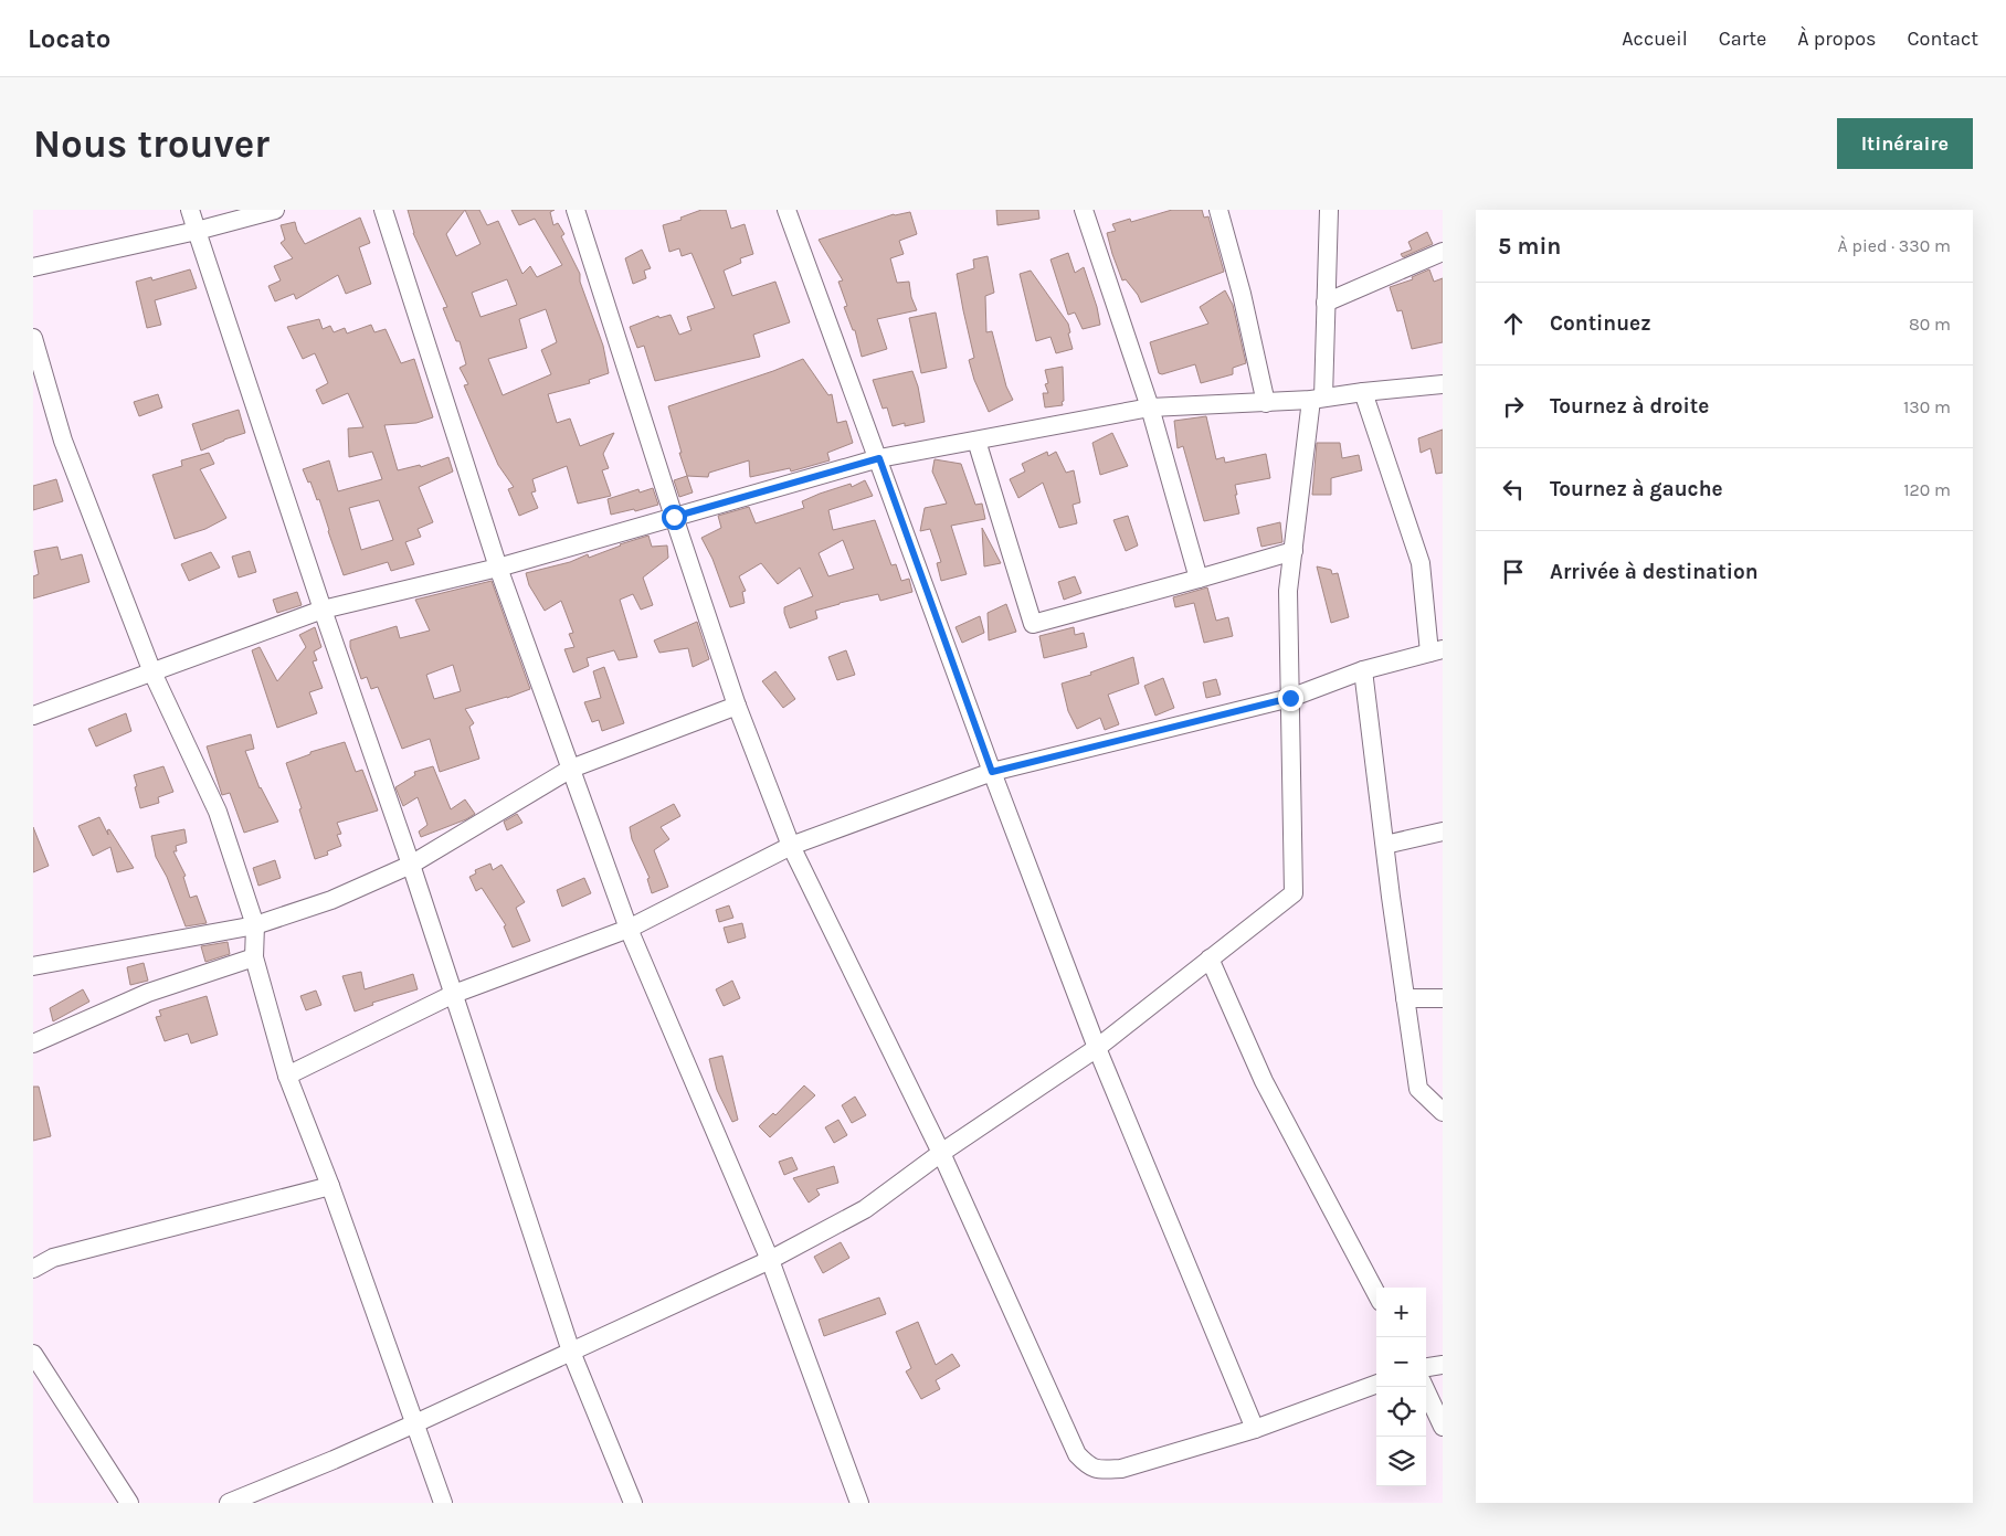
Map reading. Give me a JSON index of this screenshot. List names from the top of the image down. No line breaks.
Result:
{"page":{"header":"Locato","nav":["Accueil","Carte","À propos","Contact"],"buttons":"Itinéraire","title":"Nous trouver","heading":["5 min","À pied · 330 m"],"list":[["Continuez","80 m"],["Tournez à droite","130 m"],["Tournez à gauche","120 m"],"Arrivée à destination"],"map_buttons":["+","−"]}}
